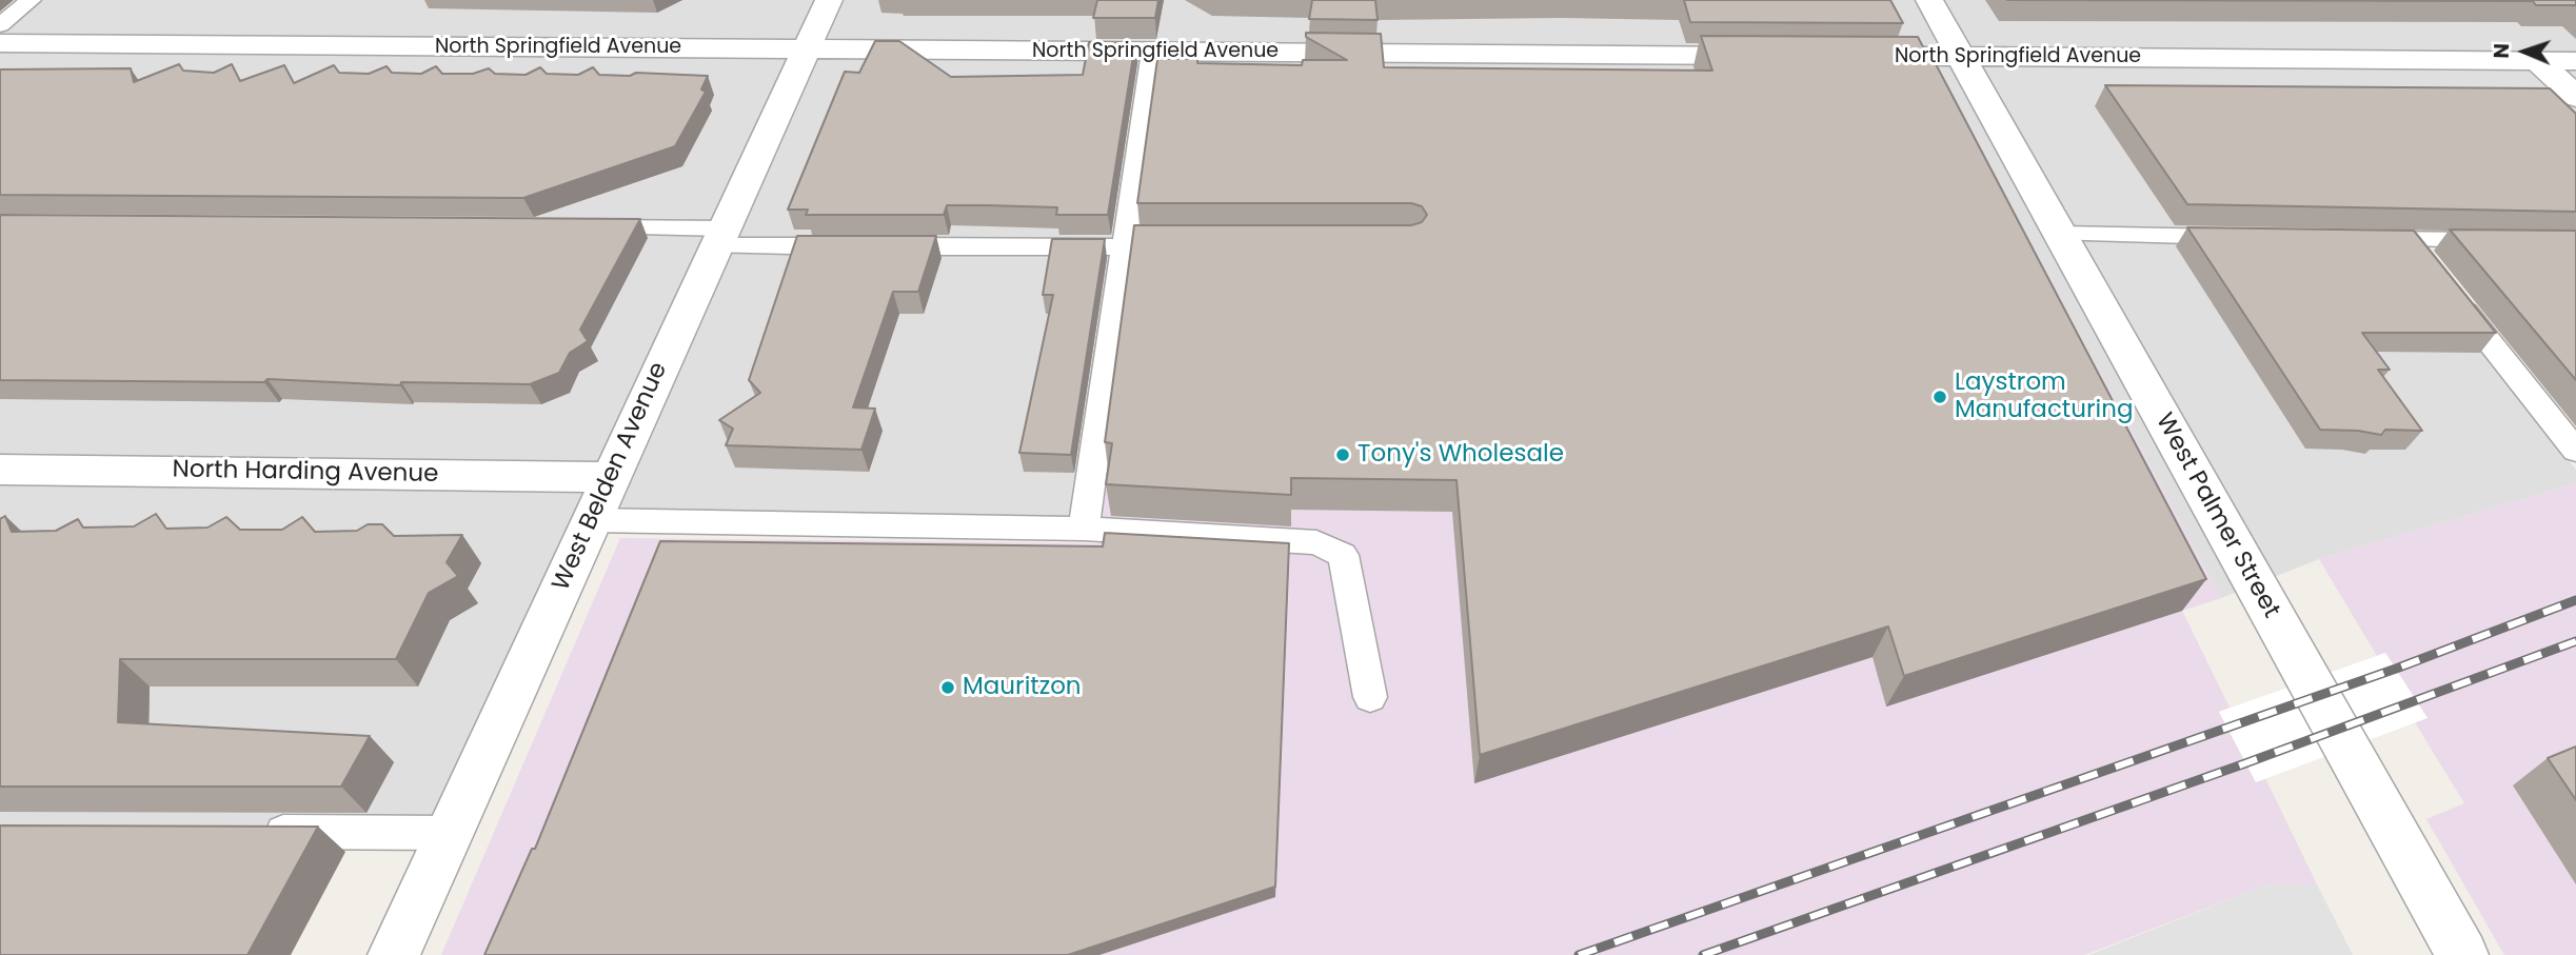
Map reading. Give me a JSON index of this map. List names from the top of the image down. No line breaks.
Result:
{"streets":{"street":["North Springfield Avenue","North Harding Avenue","West Belden Avenue","West Palmer Street"]},"crossings":[["North Springfield Avenue","West Belden Avenue"],["North Springfield Avenue","West Palmer Street"],["North Harding Avenue","West Belden Avenue"]],"places":["Laystrom Manufacturing","Tony's Wholesale","Mauritzon"],"north":"left"}
